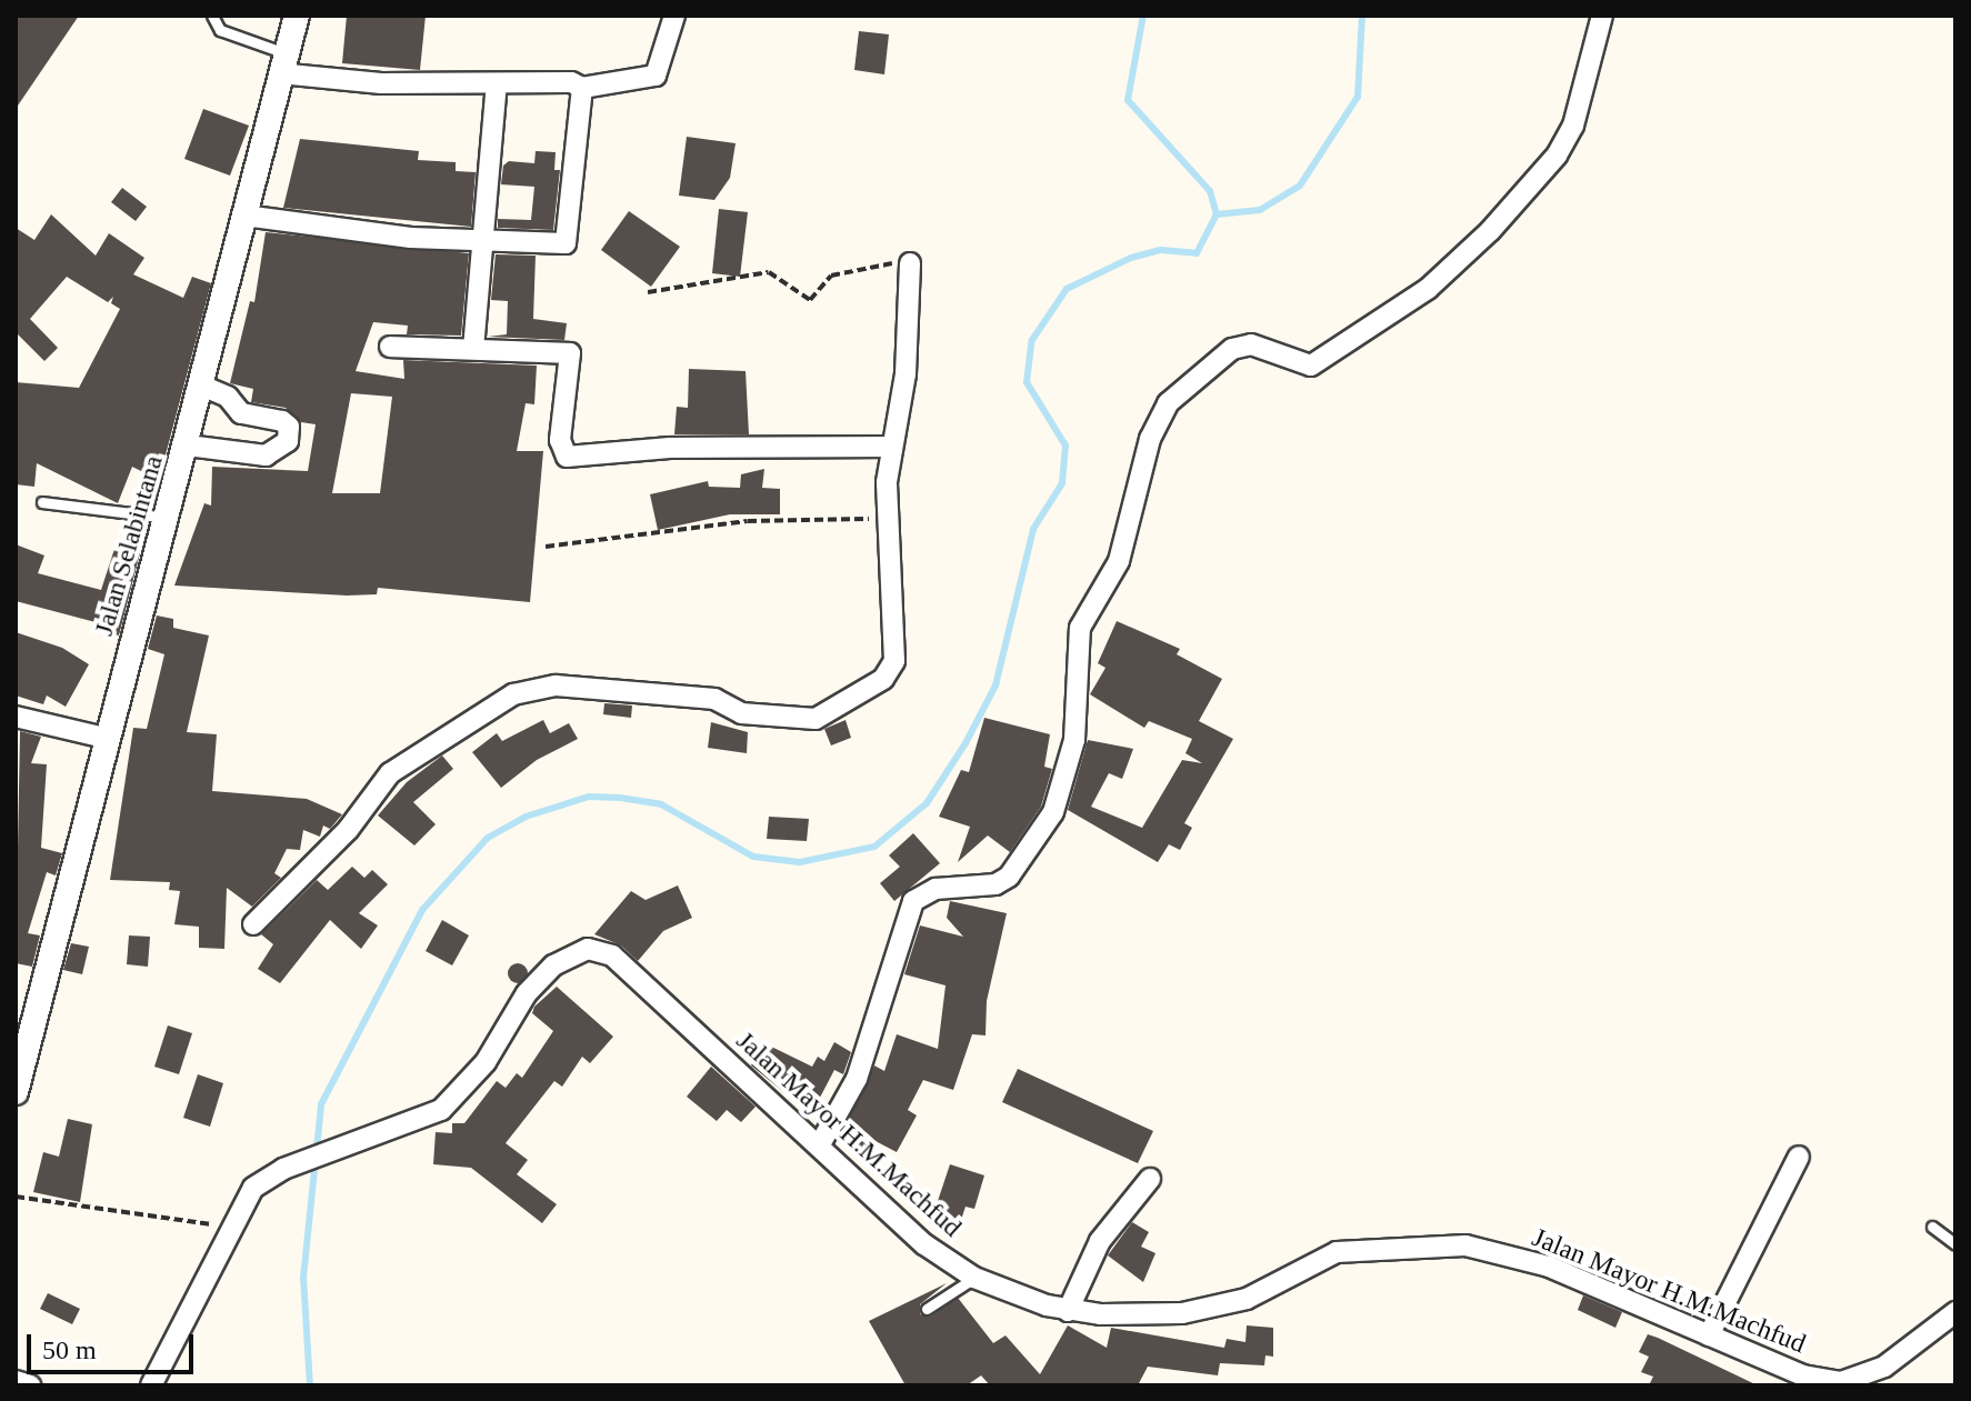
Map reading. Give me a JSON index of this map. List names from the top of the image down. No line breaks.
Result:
{"streets":{"street":["Jalan Selabintana","Jalan Mayor H.M.Machfud"]},"scale_bar":"50 m"}
